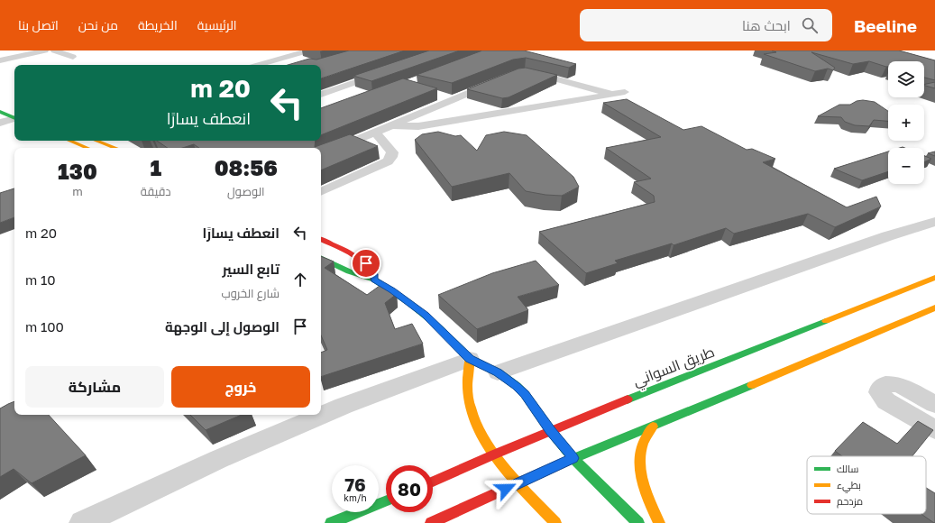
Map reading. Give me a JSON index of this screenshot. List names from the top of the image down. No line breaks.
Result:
{"streets":{"main road":["طريق السواني"]},"legend":["سالك","بطيء","مزدحم"],"page":{"header":"Beeline","search":"ابحث هنا","nav":["الرئيسية","الخريطة","من نحن","اتصل بنا"],"map_buttons":["+","−"],"turn":["20 m","انعطف يسارًا"],"eta":["08:56","الوصول","1","دقيقة","130","m"],"list":[{"name":"انعطف يسارًا","value":"20 m"},{"name":"تابع السير","note":"شارع الخروب","value":"10 m"},{"name":"الوصول إلى الوجهة","value":"100 m"}],"buttons":["خروج","مشاركة"],"speed":"76 km/h","limit":"80"}}
